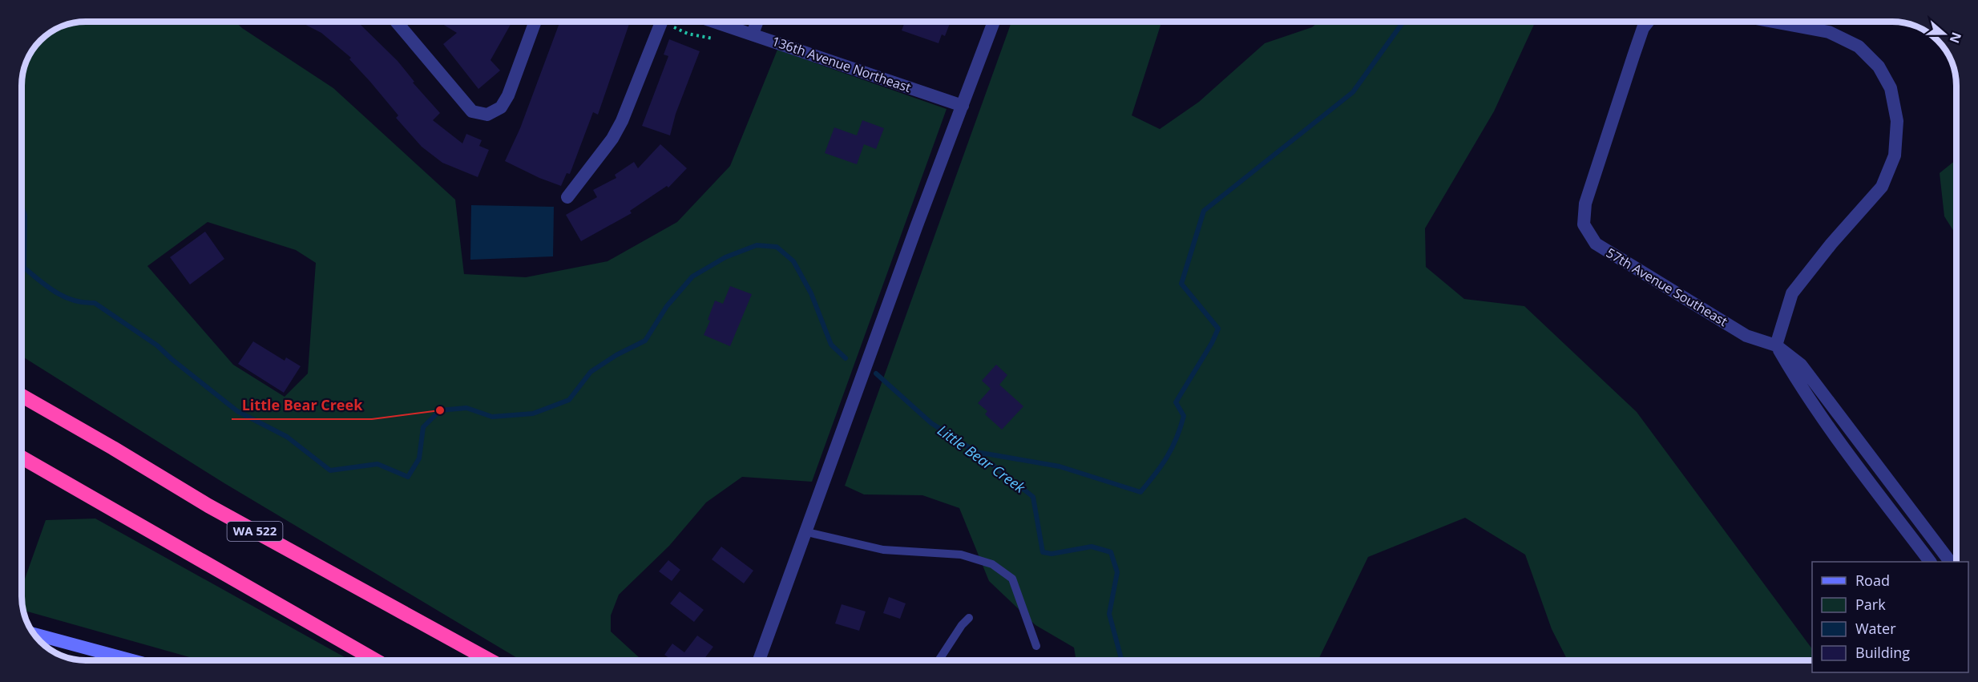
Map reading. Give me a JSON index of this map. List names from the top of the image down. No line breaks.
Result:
{"streets":{"highway":["WA 522"],"street":["136th Avenue Northeast","57th Avenue Southeast"]},"water":["Little Bear Creek"],"places":["Little Bear Creek"],"legend":["Road","Park","Water","Building"],"north":"right"}
